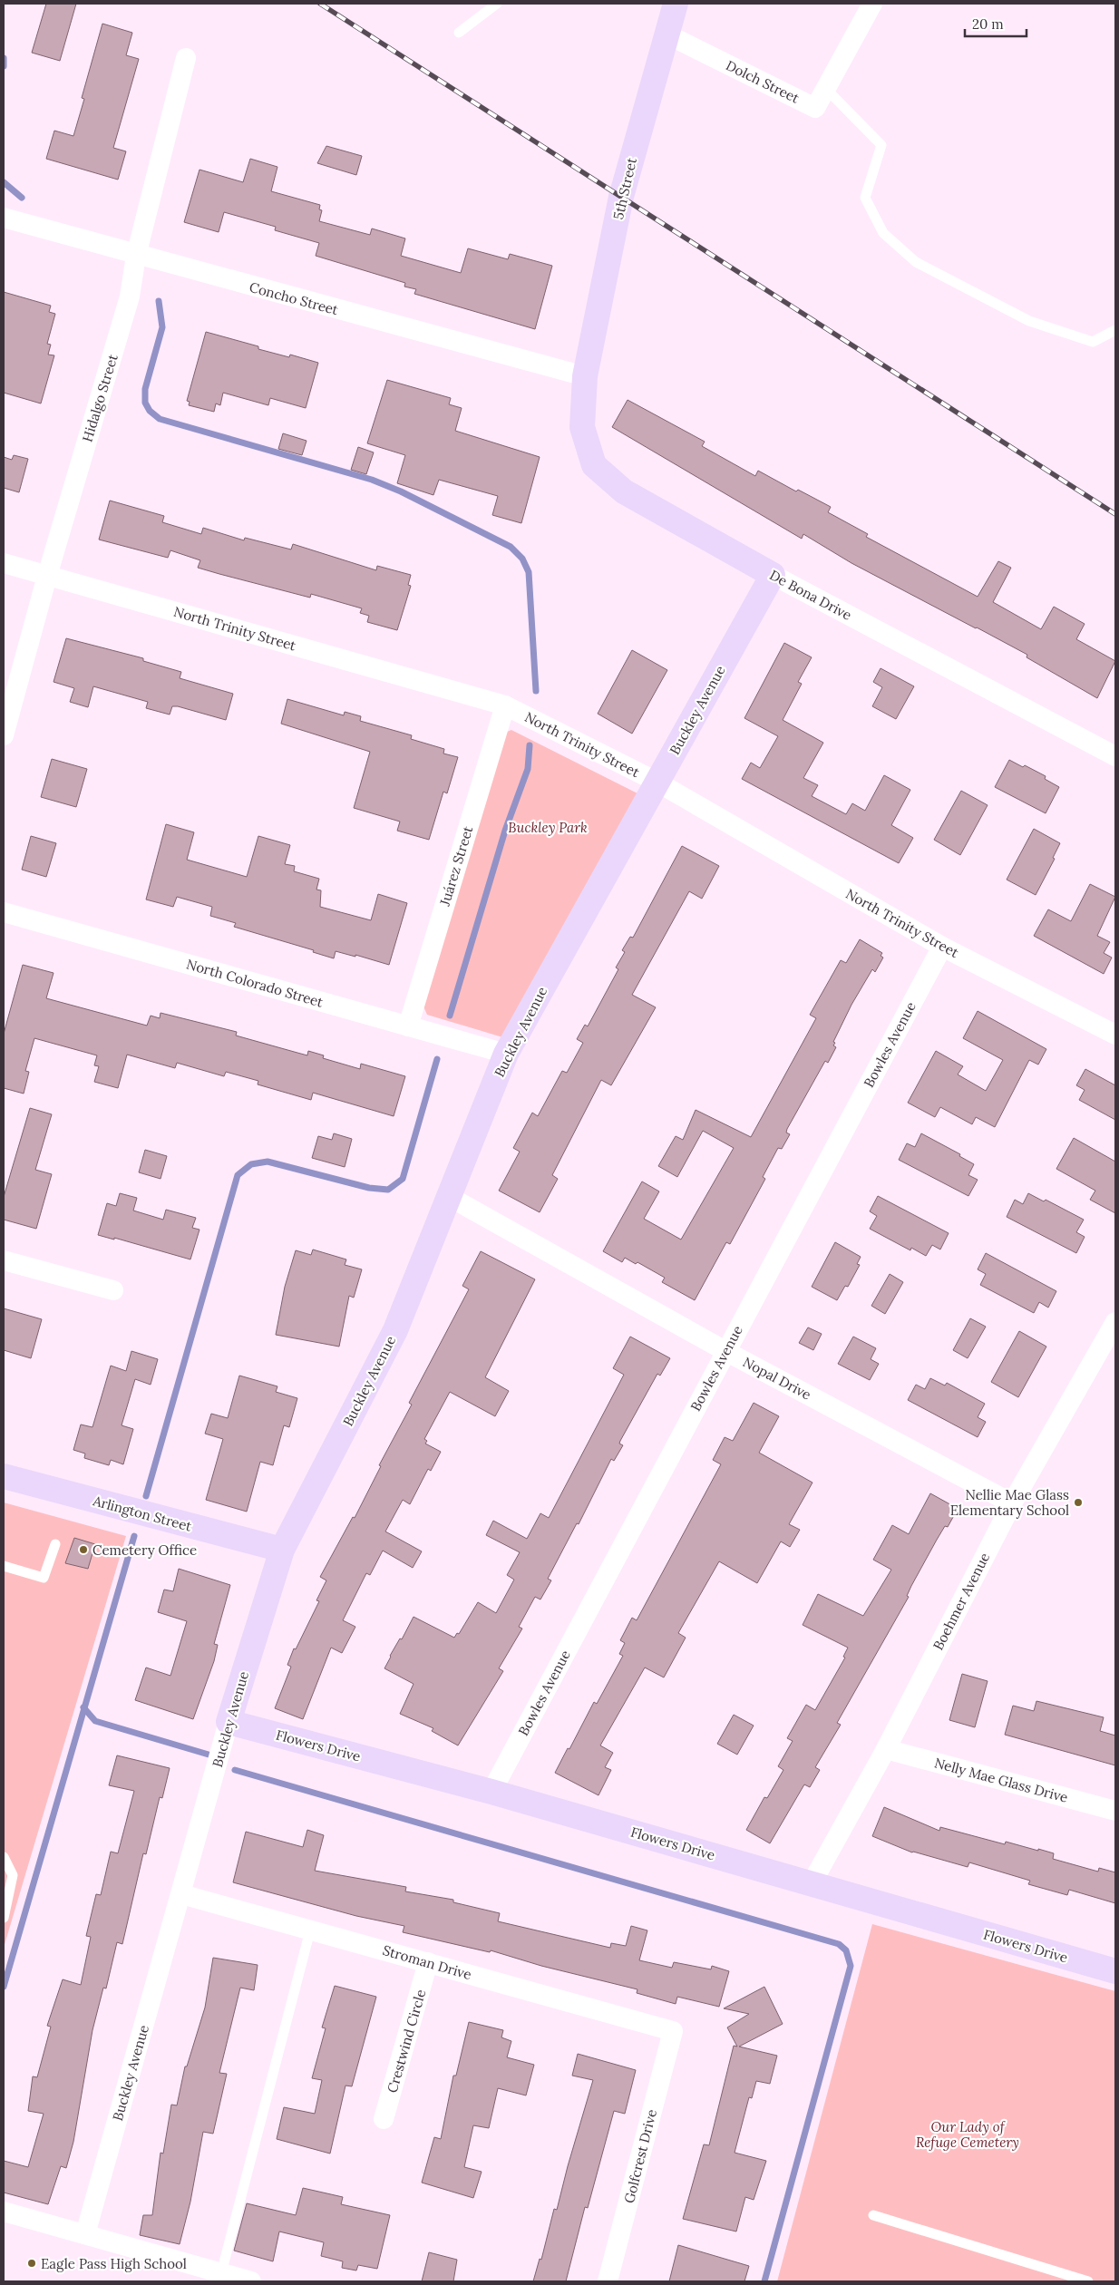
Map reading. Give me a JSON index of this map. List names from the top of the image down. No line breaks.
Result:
{"streets":{"street":["Dolch Street","5th Street","Concho Street","Hidalgo Street","De Bona Drive","North Trinity Street","Buckley Avenue","Juárez Street","North Colorado Street","Bowles Avenue","Nopal Drive","Arlington Street","Boehmer Avenue","Flowers Drive","Nelly Mae Glass Drive","Stroman Drive","Crestwind Circle","Golfcrest Drive"]},"crossings":[["Dolch Street","5th Street"],["5th Street","Concho Street"],["5th Street","De Bona Drive"],["Concho Street","Hidalgo Street"],["Concho Street","De Bona Drive"],["Hidalgo Street","North Trinity Street"],["De Bona Drive","Buckley Avenue"],["North Trinity Street","Buckley Avenue"],["North Trinity Street","Juárez Street"],["North Trinity Street","Bowles Avenue"],["Buckley Avenue","North Colorado Street"],["Buckley Avenue","Nopal Drive"],["Buckley Avenue","Arlington Street"],["Buckley Avenue","Flowers Drive"],["Buckley Avenue","Stroman Drive"],["Juárez Street","North Colorado Street"],["Bowles Avenue","Nopal Drive"],["Bowles Avenue","Flowers Drive"],["Nopal Drive","Boehmer Avenue"],["Boehmer Avenue","Flowers Drive"],["Boehmer Avenue","Nelly Mae Glass Drive"],["Stroman Drive","Crestwind Circle"],["Stroman Drive","Golfcrest Drive"]],"parks":["Buckley Park","Our Lady of Refuge Cemetery"],"places":["Nellie Mae Glass Elementary School","Cemetery Office","Eagle Pass High School"],"scale_bar":"20 m"}
